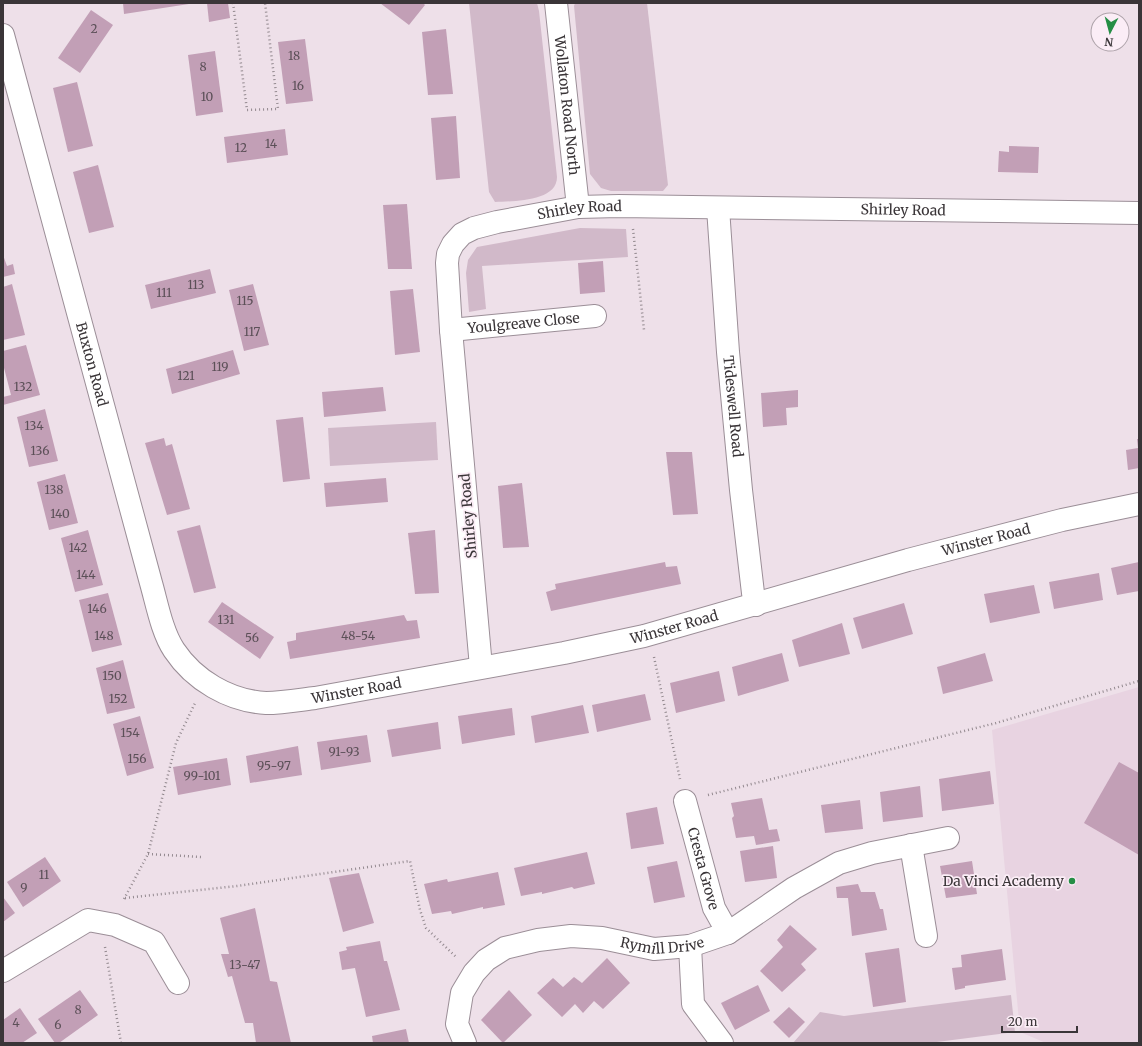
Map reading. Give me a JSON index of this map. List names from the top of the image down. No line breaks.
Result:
{"streets":{"street":["Wollaton Road North","Shirley Road","Youlgreave Close","Buxton Road","Tideswell Road","Winster Road","Cresta Grove","Rymill Drive"]},"crossings":[["Wollaton Road North","Shirley Road"],["Shirley Road","Youlgreave Close"],["Shirley Road","Tideswell Road"],["Shirley Road","Winster Road"],["Buxton Road","Winster Road"],["Tideswell Road","Winster Road"],["Cresta Grove","Rymill Drive"]],"places":["Da Vinci Academy"],"house_numbers":["2","18","8","16","10","14","12","113","111","115","117","119","121","132","134","136","138","140","142","144","146","131","148","48-54","56","150","152","154","91-93","156","95-97","99-101","11","9","13-47","8","4","6"],"scale_bar":"20 m","north":"bottom"}
